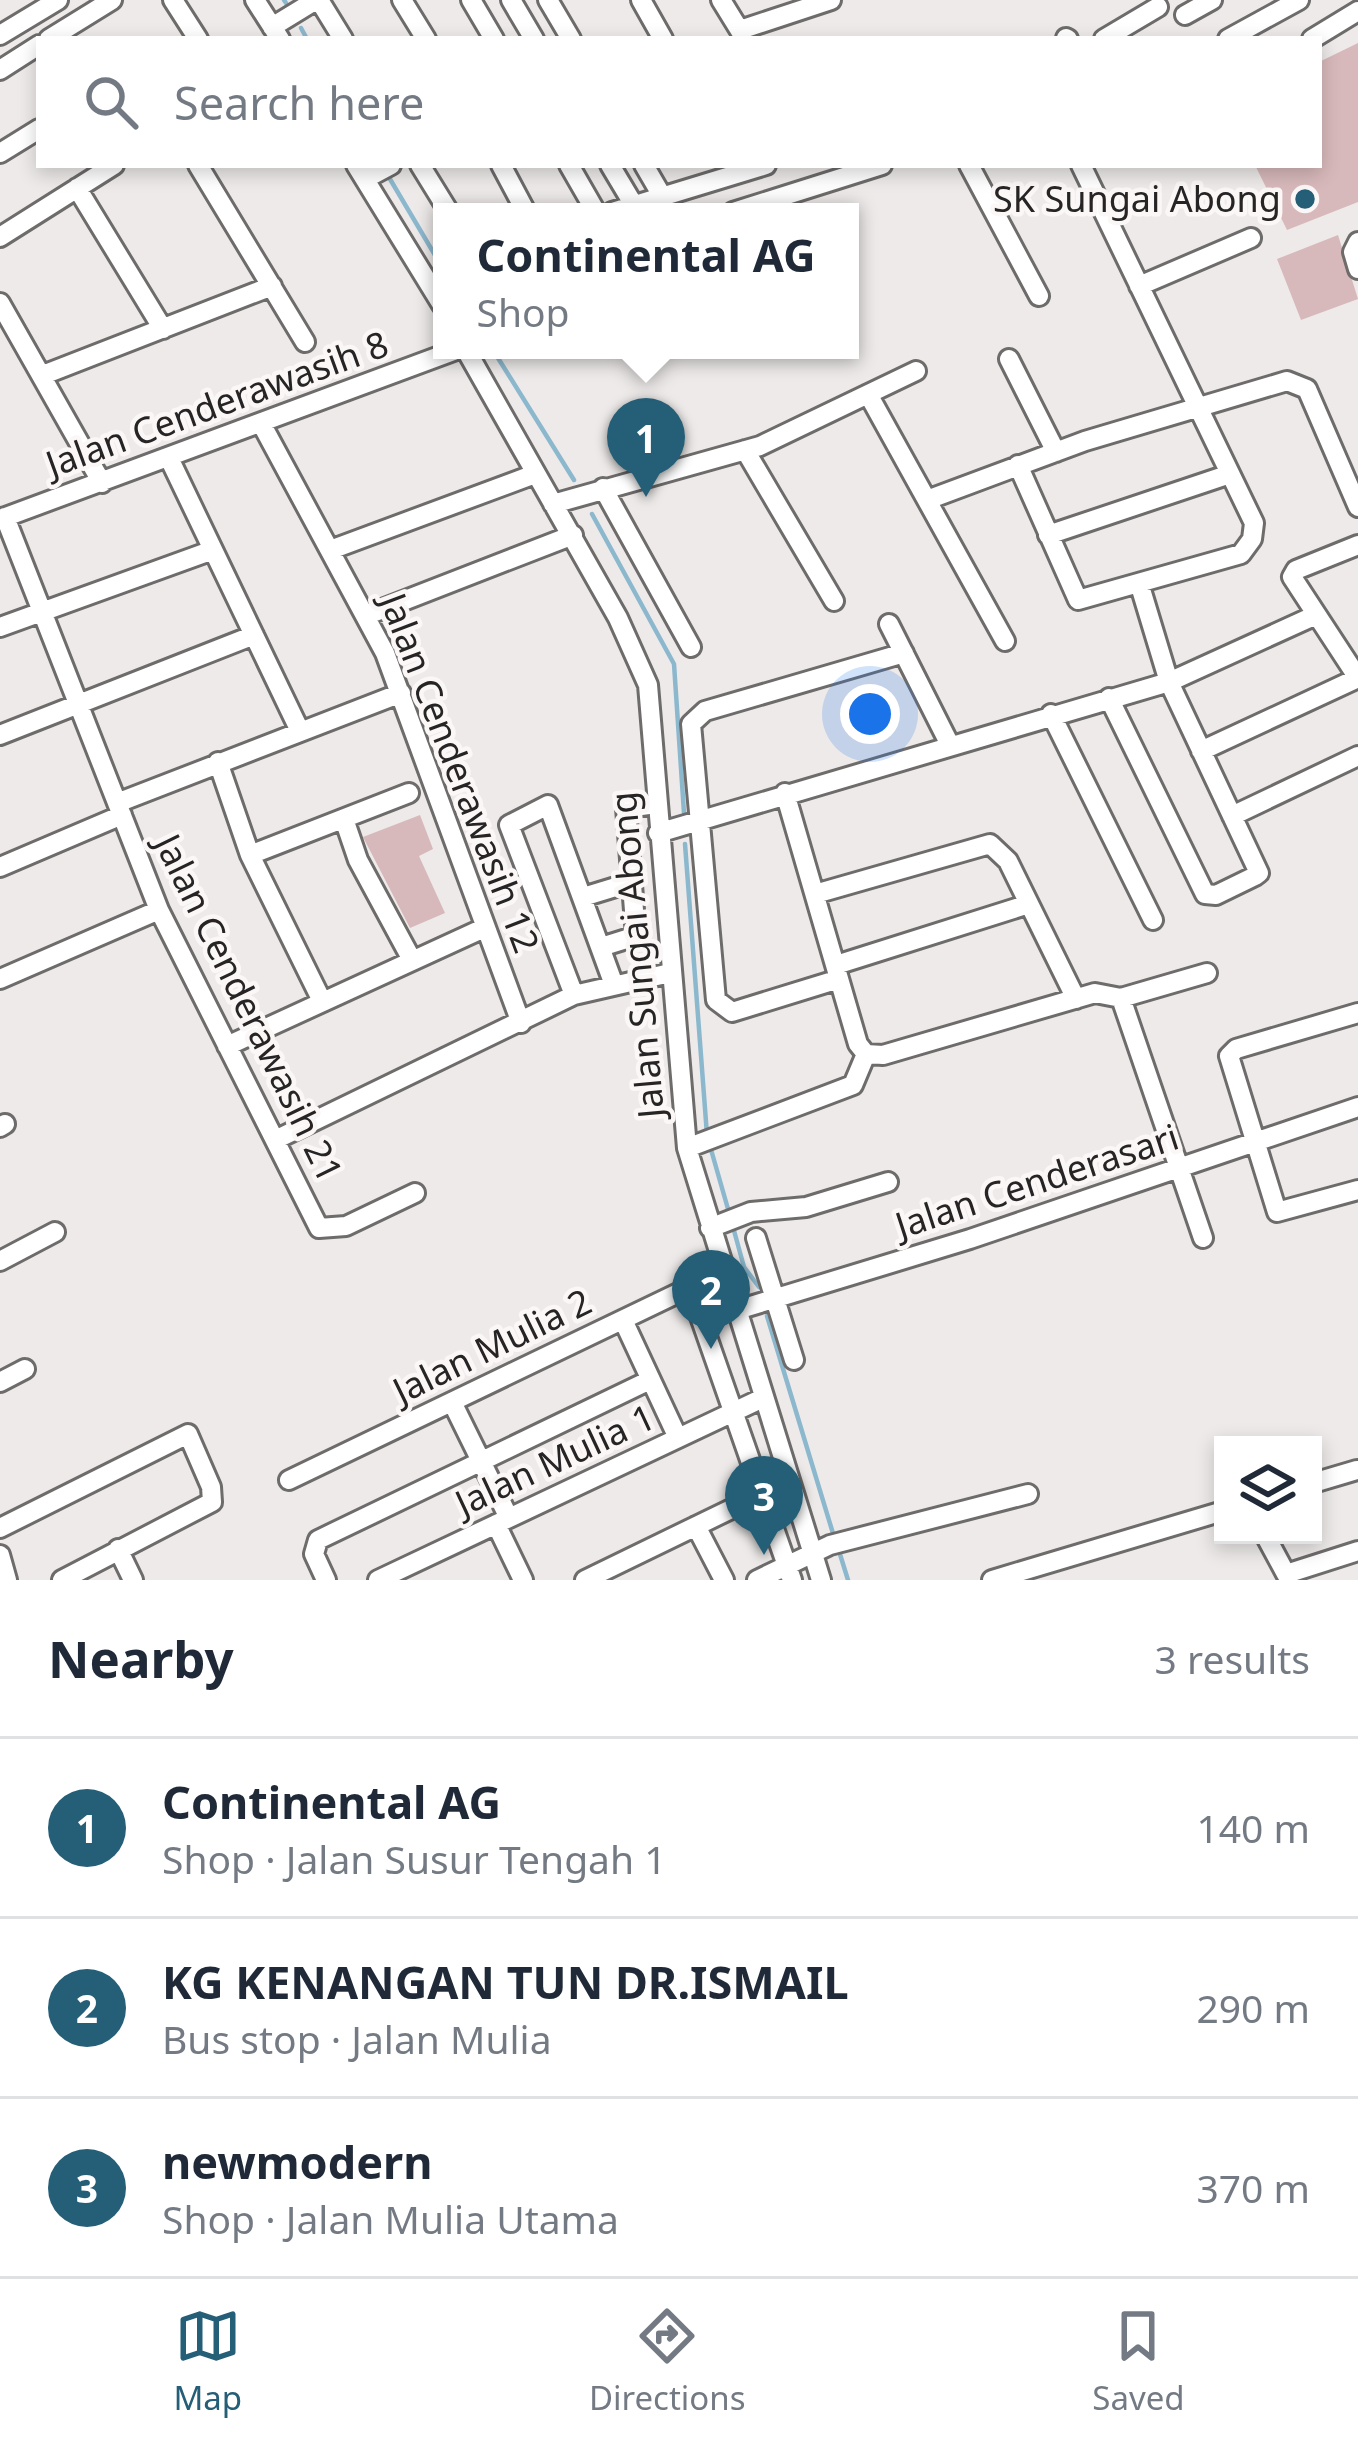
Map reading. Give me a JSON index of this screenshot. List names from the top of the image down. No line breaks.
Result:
{"streets":{"street":["Jalan Cenderawasih 8","Jalan Cenderawasih 12","Jalan Sungai Abong","Jalan Cenderawasih 21","Jalan Cenderasari","Jalan Mulia 2","Jalan Mulia 1"]},"crossings":[["Jalan Cenderawasih 8","Jalan Cenderawasih 12"],["Jalan Cenderawasih 8","Jalan Cenderawasih 21"],["Jalan Sungai Abong","Jalan Cenderasari"],["Jalan Sungai Abong","Jalan Mulia 2"],["Jalan Sungai Abong","Jalan Mulia 1"]],"places":["SK Sungai Abong"],"page":{"search":"Search here","popup":["Continental AG","Shop"],"pins":["1","2","3"],"heading":["Nearby","3 results"],"list":[{"mark":"1","name":"Continental AG","note":"Shop · Jalan Susur Tengah 1","value":"140 m"},{"mark":"2","name":"KG KENANGAN TUN DR.ISMAIL","note":"Bus stop · Jalan Mulia","value":"290 m"},{"mark":"3","name":"newmodern","note":"Shop · Jalan Mulia Utama","value":"370 m"}],"nav":["Map","Directions","Saved"]}}
